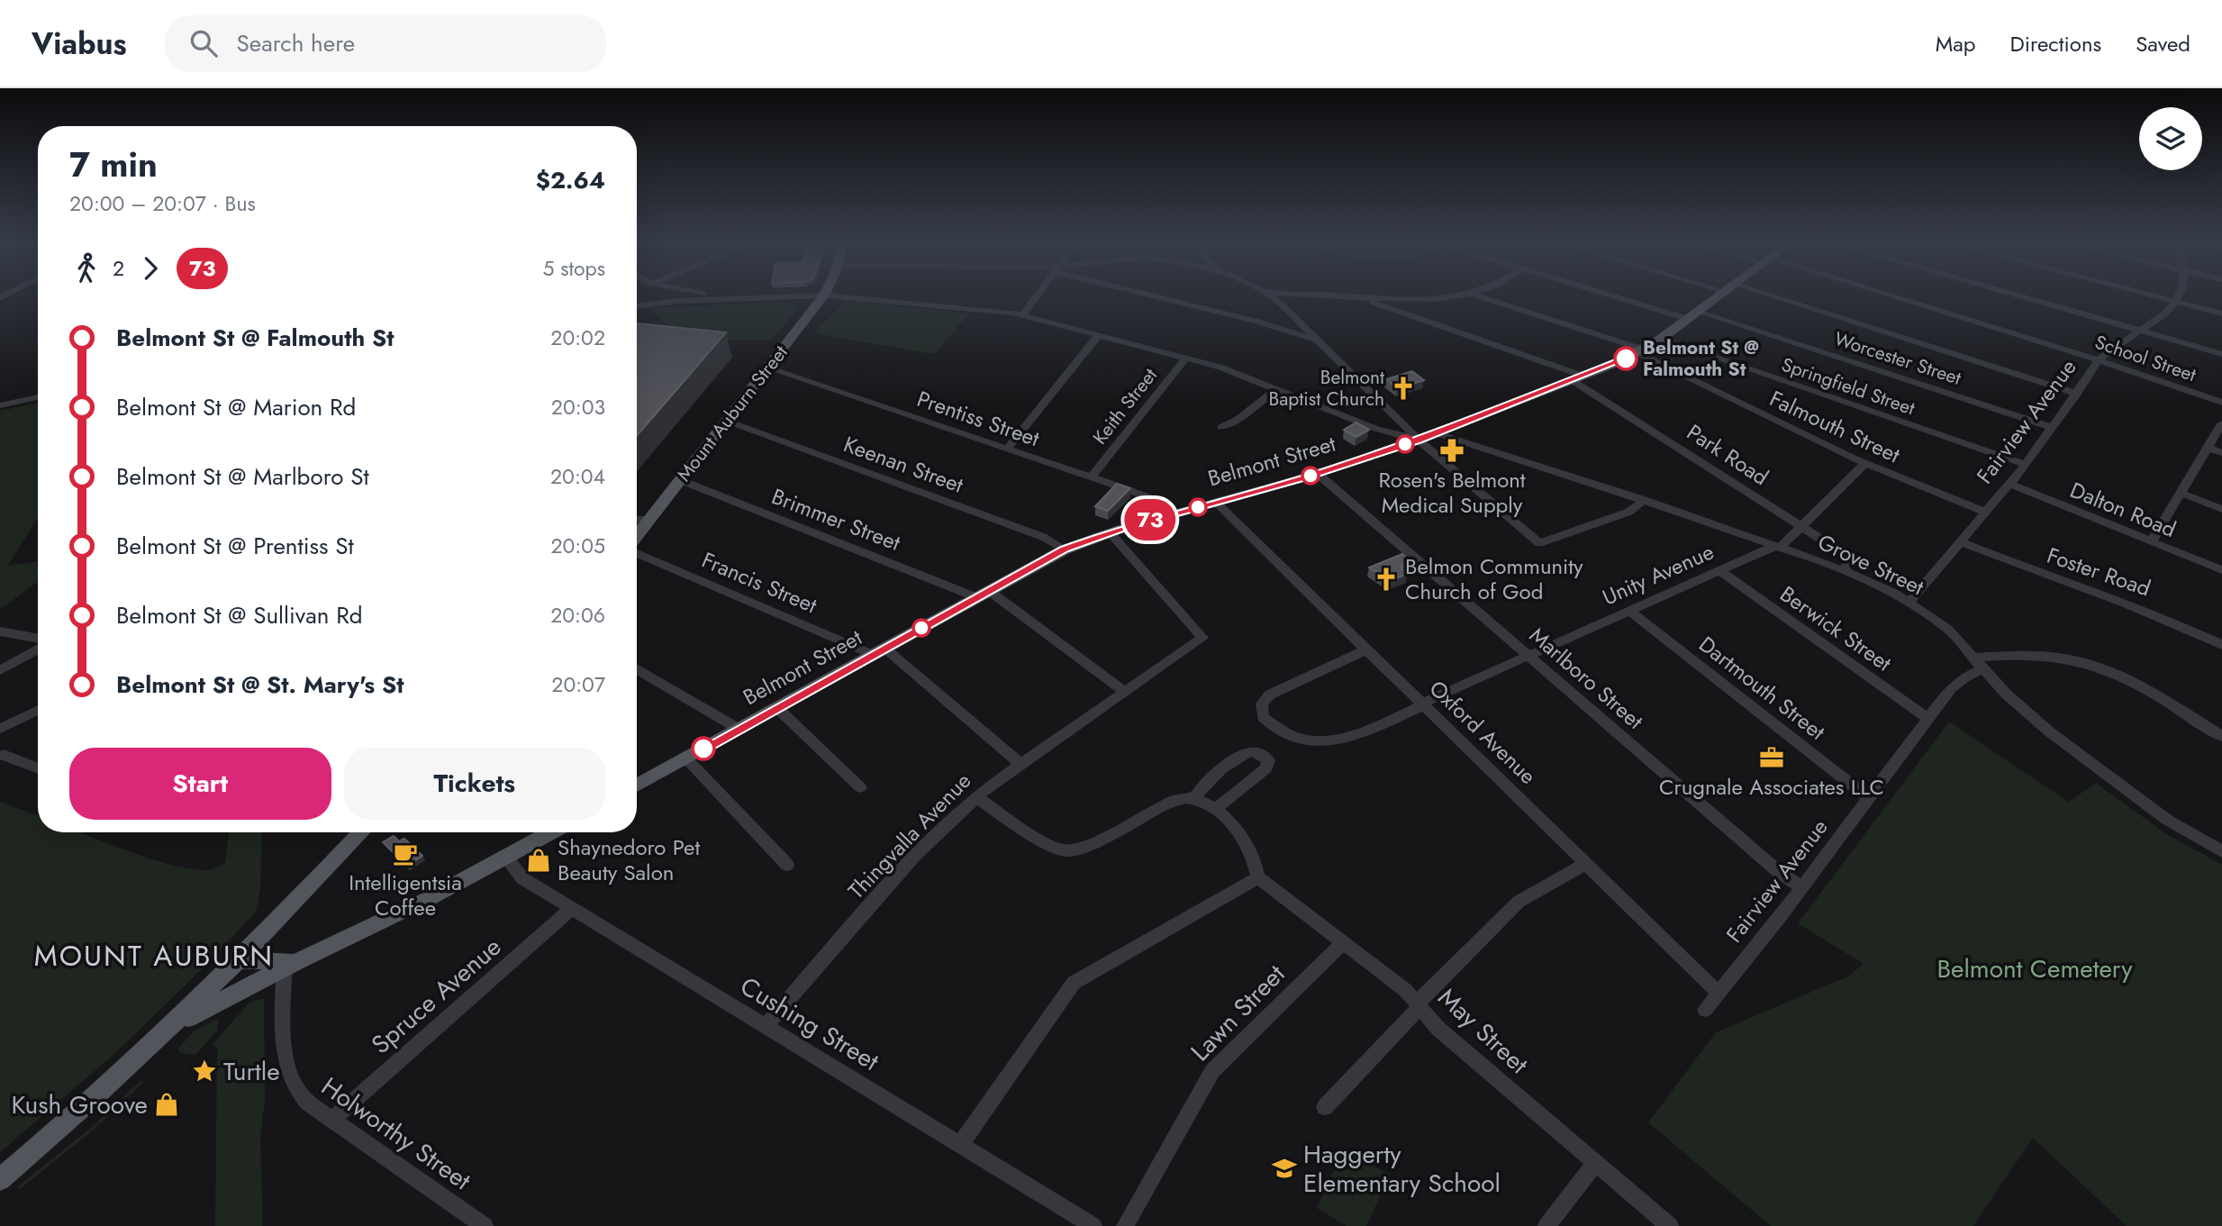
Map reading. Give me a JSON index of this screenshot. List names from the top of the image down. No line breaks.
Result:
{"streets":{"main road":["Mount Auburn Street","Belmont Street"],"street":["Worcester Street","School Street","Springfield Street","Keith Street","Prentiss Street","Fairview Avenue","Falmouth Street","Park Road","Keenan Street","Dalton Road","Brimmer Street","Grove Street","Foster Road","Unity Avenue","Francis Street","Berwick Street","Marlboro Street","Dartmouth Street","Oxford Avenue","Thingvalla Avenue","Spruce Avenue","Lawn Street","Cushing Street","May Street","Holworthy Street"]},"crossings":[["Worcester Street","Fairview Avenue"],["Worcester Street","Belmont Street"],["School Street","Fairview Avenue"],["Springfield Street","Fairview Avenue"],["Springfield Street","Belmont Street"],["Keith Street","Prentiss Street"],["Mount Auburn Street","Prentiss Street"],["Mount Auburn Street","Keenan Street"],["Mount Auburn Street","Brimmer Street"],["Prentiss Street","Belmont Street"],["Fairview Avenue","Falmouth Street"],["Fairview Avenue","Dalton Road"],["Fairview Avenue","Grove Street"],["Fairview Avenue","Foster Road"],["Fairview Avenue","Berwick Street"],["Fairview Avenue","Marlboro Street"],["Fairview Avenue","Dartmouth Street"],["Fairview Avenue","Oxford Avenue"],["Falmouth Street","Belmont Street"],["Falmouth Street","Unity Avenue"],["Park Road","Belmont Street"],["Park Road","Grove Street"],["Park Road","Unity Avenue"],["Belmont Street","Keenan Street"],["Belmont Street","Brimmer Street"],["Belmont Street","Grove Street"],["Belmont Street","Francis Street"],["Belmont Street","Marlboro Street"],["Belmont Street","Oxford Avenue"],["Belmont Street","Thingvalla Avenue"],["Brimmer Street","Thingvalla Avenue"],["Grove Street","Unity Avenue"],["Unity Avenue","Berwick Street"],["Unity Avenue","Marlboro Street"],["Unity Avenue","Dartmouth Street"],["Unity Avenue","Oxford Avenue"],["Francis Street","Thingvalla Avenue"],["Thingvalla Avenue","Cushing Street"],["Spruce Avenue","Cushing Street"],["Spruce Avenue","Holworthy Street"],["Lawn Street","May Street"]],"districts":["MOUNT AUBURN"],"parks":["Belmont Cemetery"],"places":{"other":["Belmont St @ Falmouth St"],"church":["Belmont Baptist Church","Belmon Community Church of God"],"pharmacy":["Rosen's Belmont Medical Supply"],"office":["Crugnale Associates LLC"],"cafe":["Intelligentsia Coffee"],"shop":["Shaynedoro Pet Beauty Salon","Kush Groove"],"place":["Turtle"],"school or university":["Haggerty Elementary School"]},"lines":["bus line 73"],"page":{"header":"Viabus","search":"Search here","nav":["Map","Directions","Saved"],"on_map":"73","heading":["7 min","20:00 – 20:07 · Bus","$2.64"],"legs":["2","73","5 stops"],"list":[{"name":"Belmont St @ Falmouth St","value":"20:02"},{"name":"Belmont St @ Marion Rd","value":"20:03"},{"name":"Belmont St @ Marlboro St","value":"20:04"},{"name":"Belmont St @ Prentiss St","value":"20:05"},{"name":"Belmont St @ Sullivan Rd","value":"20:06"},{"name":"Belmont St @ St. Mary's St","value":"20:07"}],"buttons":["Start","Tickets"]}}
